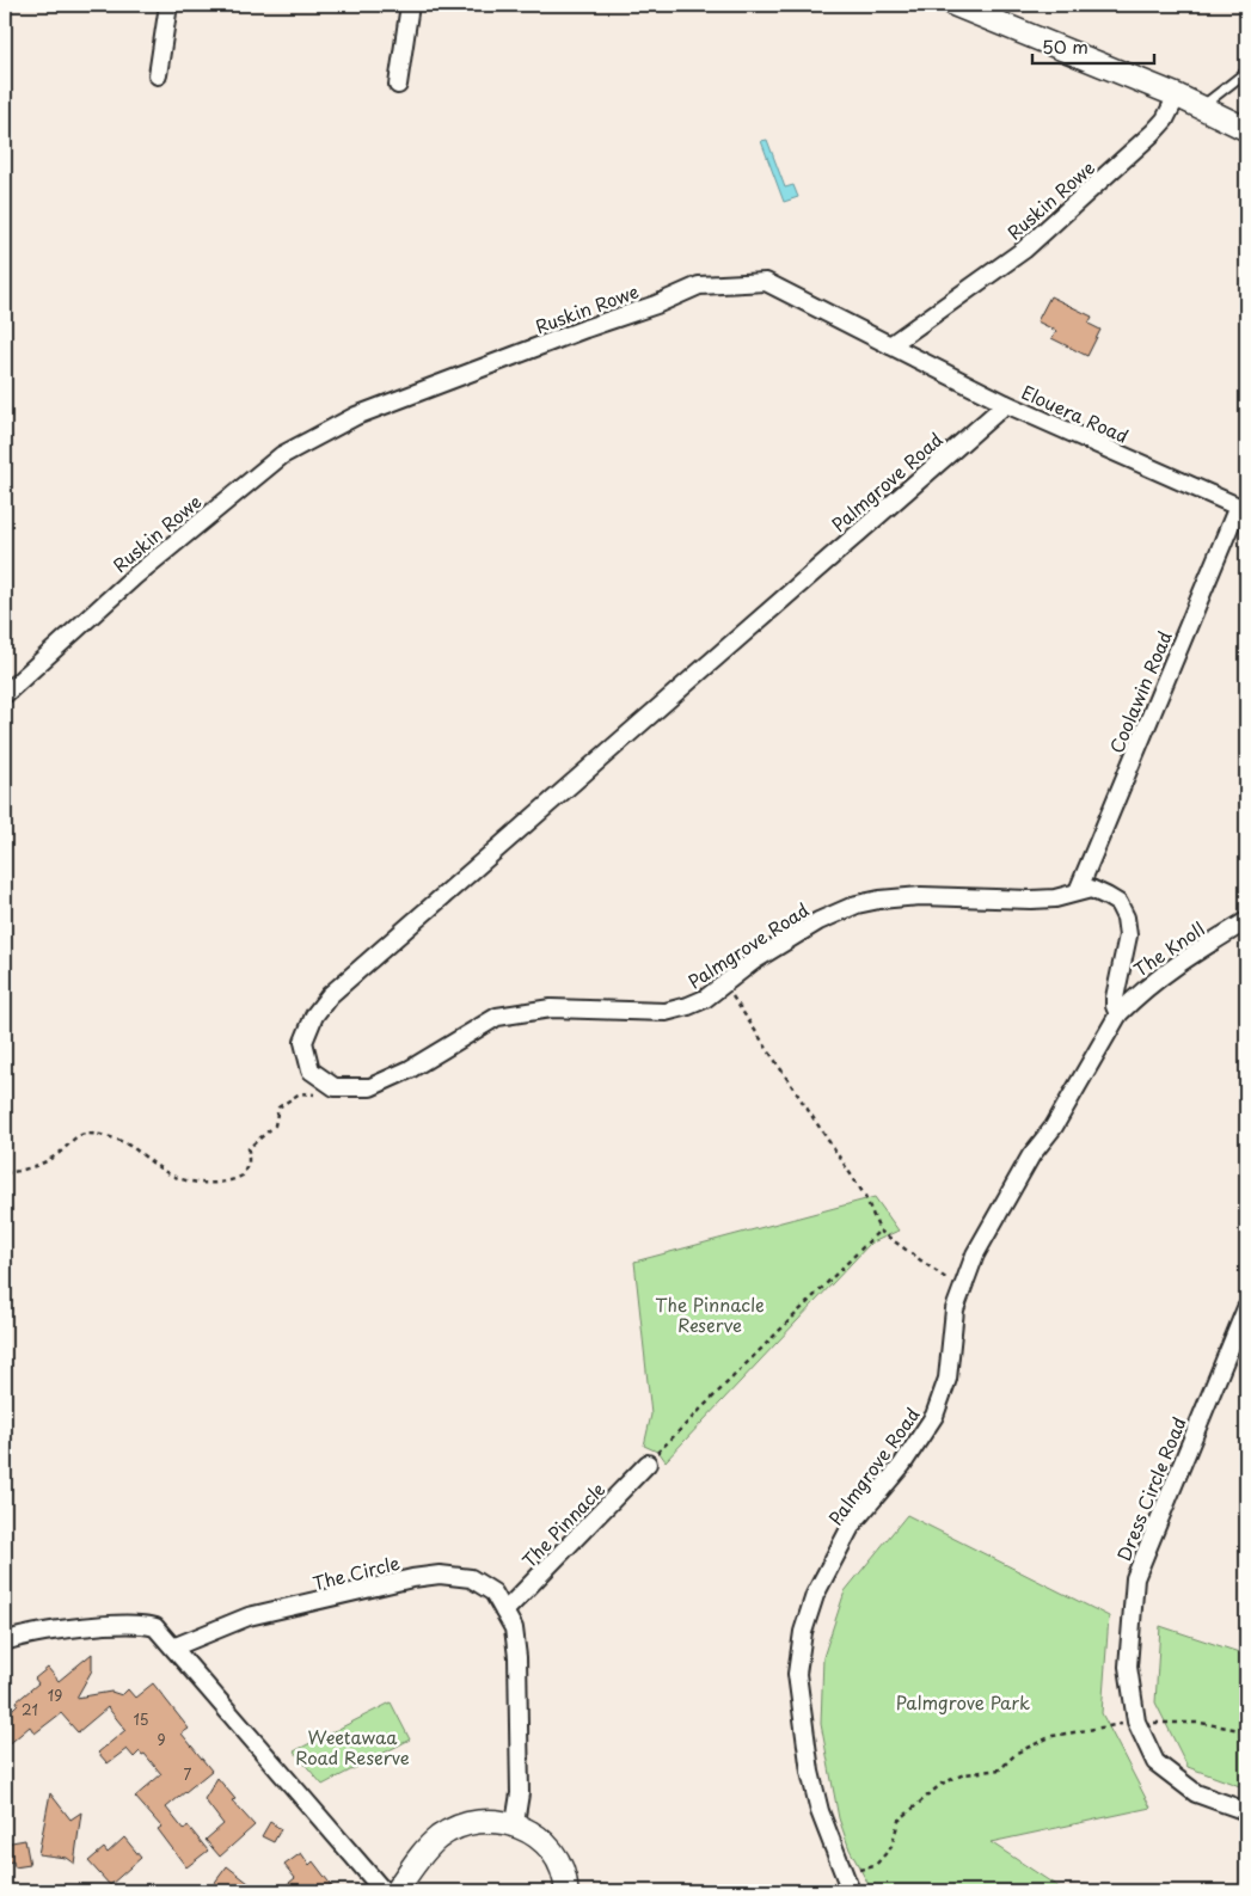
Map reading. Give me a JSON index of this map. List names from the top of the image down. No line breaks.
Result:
{"streets":{"street":["Ruskin Rowe","Elouera Road","Palmgrove Road","Coolawin Road","The Knoll","Dress Circle Road","The Pinnacle","The Circle"]},"crossings":[["Ruskin Rowe","Elouera Road"],["Elouera Road","Palmgrove Road"],["Elouera Road","Coolawin Road"],["Palmgrove Road","Coolawin Road"],["Palmgrove Road","The Knoll"],["The Pinnacle","The Circle"]],"parks":["The Pinnacle Reserve","Palmgrove Park","Weetawaa Road Reserve"],"house_numbers":["19","21","15","9","7"],"scale_bar":"50 m"}
